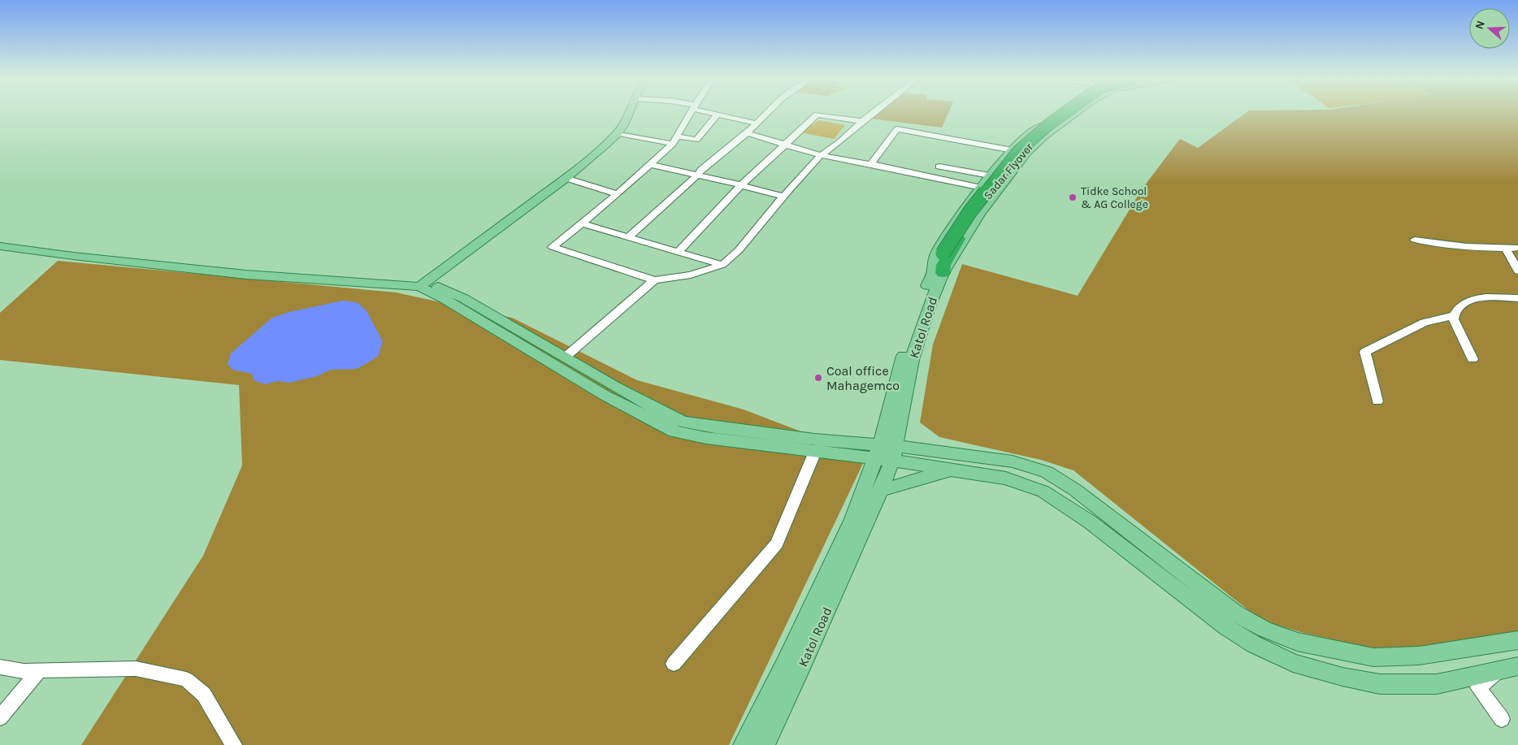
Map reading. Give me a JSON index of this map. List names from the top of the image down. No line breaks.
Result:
{"streets":{"highway":["Sadar Flyover"],"main road":["Katol Road"]},"crossings":[["Sadar Flyover","Katol Road"]],"places":["Tidke School & AG College","Coal office Mahagemco"],"north":"left"}
